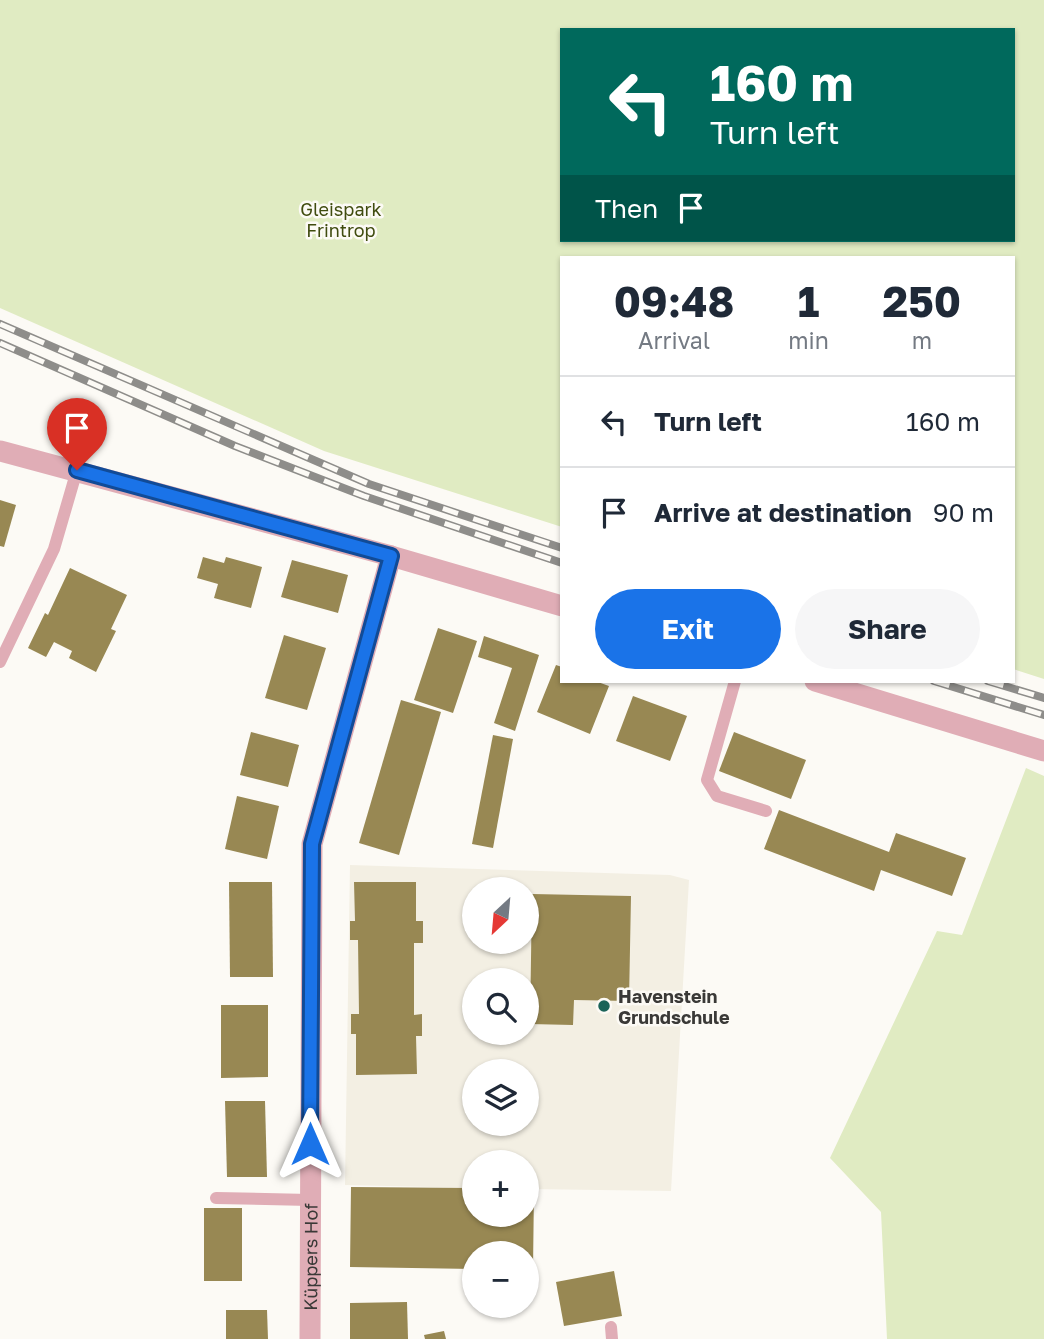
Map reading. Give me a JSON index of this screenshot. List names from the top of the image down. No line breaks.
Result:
{"streets":{"street":["Küppers Hof"]},"parks":["Gleispark Frintrop"],"places":["Havenstein Grundschule"],"north":"bottom left","page":{"turn":["160 m","Turn left"],"then":"Then","eta":["09:48","Arrival","1","min","250","m"],"list":[{"name":"Turn left","value":"160 m"},{"name":"Arrive at destination","value":"90 m"}],"buttons":["Exit","Share"],"map_buttons":["+","−"]}}
